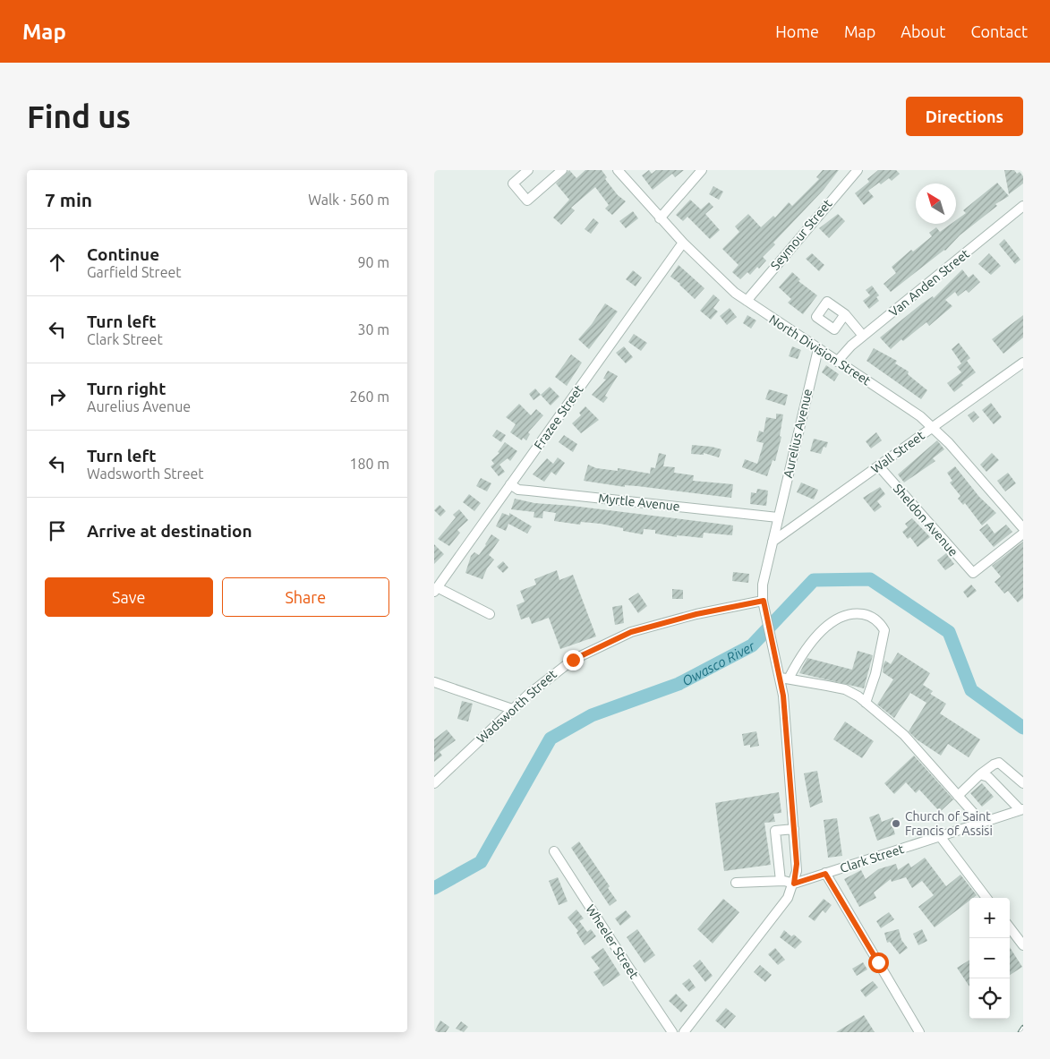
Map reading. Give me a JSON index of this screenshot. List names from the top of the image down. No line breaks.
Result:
{"streets":{"street":["Seymour Street","Van Anden Street","North Division Street","Frazee Street","Aurelius Avenue","Wall Street","Myrtle Avenue","Sheldon Avenue","Wadsworth Street","Clark Street","Wheeler Street"]},"crossings":[["Seymour Street","North Division Street"],["Van Anden Street","North Division Street"],["North Division Street","Frazee Street"],["North Division Street","Aurelius Avenue"],["North Division Street","Wall Street"],["Frazee Street","Myrtle Avenue"],["Aurelius Avenue","Wall Street"],["Aurelius Avenue","Myrtle Avenue"],["Aurelius Avenue","Wadsworth Street"],["Aurelius Avenue","Clark Street"],["Wall Street","Sheldon Avenue"]],"water":["Owasco River"],"places":["Church of Saint Francis of Assisi"],"north":"top left","page":{"header":"Map","nav":["Home","Map","About","Contact"],"buttons":["Directions",["Save","Share"]],"title":"Find us","heading":["7 min","Walk · 560 m"],"list":[["Continue","Garfield Street","90 m"],["Turn left","Clark Street","30 m"],["Turn right","Aurelius Avenue","260 m"],["Turn left","Wadsworth Street","180 m"],"Arrive at destination"],"map_buttons":["+","−"]}}
